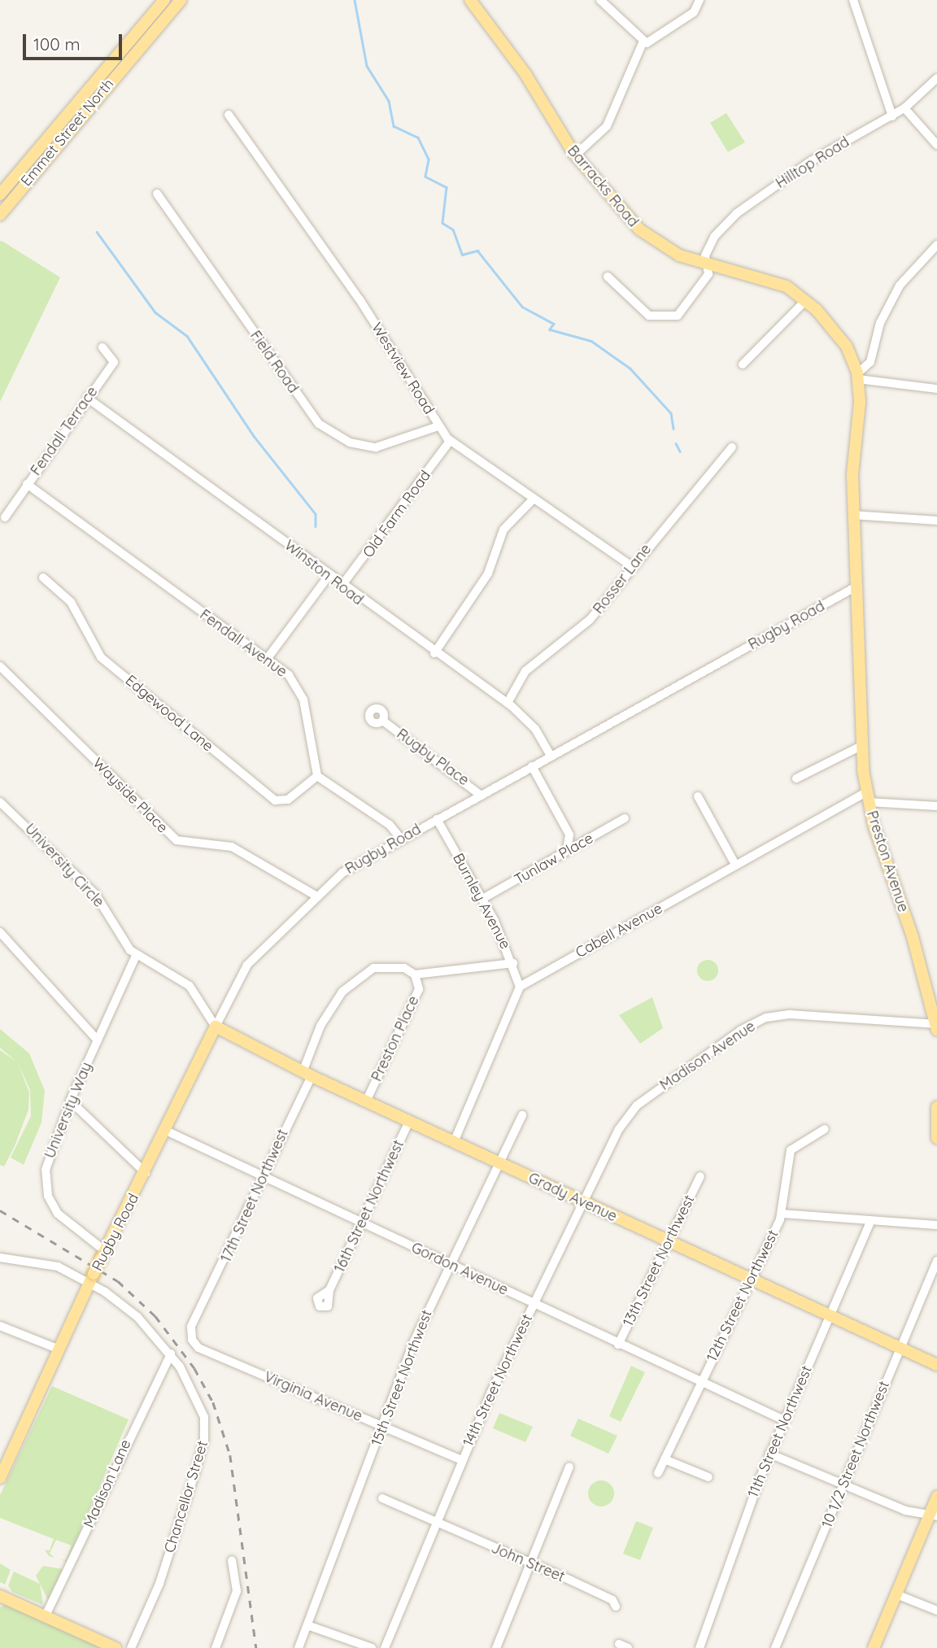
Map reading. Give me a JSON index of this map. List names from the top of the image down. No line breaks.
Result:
{"streets":{"main road":["Emmet Street North","Barracks Road","Rugby Road","Preston Avenue","Grady Avenue"],"street":["Hilltop Road","Field Road","Westview Road","Fendall Terrace","Old Farm Road","Winston Road","Rosser Lane","Fendall Avenue","Edgewood Lane","Rugby Place","Wayside Place","Tunlaw Place","University Circle","Burnley Avenue","Cabell Avenue","Preston Place","Madison Avenue","University Way","17th Street Northwest","16th Street Northwest","13th Street Northwest","Gordon Avenue","12th Street Northwest","15th Street Northwest","14th Street Northwest","Virginia Avenue","11th Street Northwest","10 1/2 Street Northwest","Madison Lane","Chancellor Street","John Street"]},"crossings":[["Hilltop Road","Barracks Road"],["Field Road","Westview Road"],["Westview Road","Old Farm Road"],["Westview Road","Rosser Lane"],["Fendall Terrace","Winston Road"],["Fendall Terrace","Fendall Avenue"],["Old Farm Road","Winston Road"],["Winston Road","Rosser Lane"],["Winston Road","Rugby Road"],["Rugby Road","Rugby Place"],["Rugby Road","Wayside Place"],["Rugby Road","Preston Avenue"],["Rugby Road","University Circle"],["Rugby Road","Burnley Avenue"],["Rugby Road","University Way"],["Rugby Road","Grady Avenue"],["Rugby Road","Gordon Avenue"],["Rugby Road","Chancellor Street"],["Fendall Avenue","Edgewood Lane"],["Tunlaw Place","Burnley Avenue"],["Preston Avenue","Cabell Avenue"],["Preston Avenue","Madison Avenue"],["University Circle","University Way"],["University Circle","Grady Avenue"],["Burnley Avenue","Cabell Avenue"],["Burnley Avenue","Preston Place"],["Preston Place","17th Street Northwest"],["Preston Place","Grady Avenue"],["Madison Avenue","14th Street Northwest"],["17th Street Northwest","Grady Avenue"],["17th Street Northwest","Gordon Avenue"],["17th Street Northwest","Virginia Avenue"],["Grady Avenue","16th Street Northwest"],["Grady Avenue","13th Street Northwest"],["Grady Avenue","12th Street Northwest"],["Grady Avenue","15th Street Northwest"],["Grady Avenue","14th Street Northwest"],["Grady Avenue","11th Street Northwest"],["Grady Avenue","10 1/2 Street Northwest"],["16th Street Northwest","Gordon Avenue"],["13th Street Northwest","Gordon Avenue"],["Gordon Avenue","12th Street Northwest"],["Gordon Avenue","15th Street Northwest"],["Gordon Avenue","14th Street Northwest"],["Gordon Avenue","11th Street Northwest"],["15th Street Northwest","Virginia Avenue"],["14th Street Northwest","Virginia Avenue"],["14th Street Northwest","John Street"],["Madison Lane","Chancellor Street"]],"scale_bar":"100 m"}
